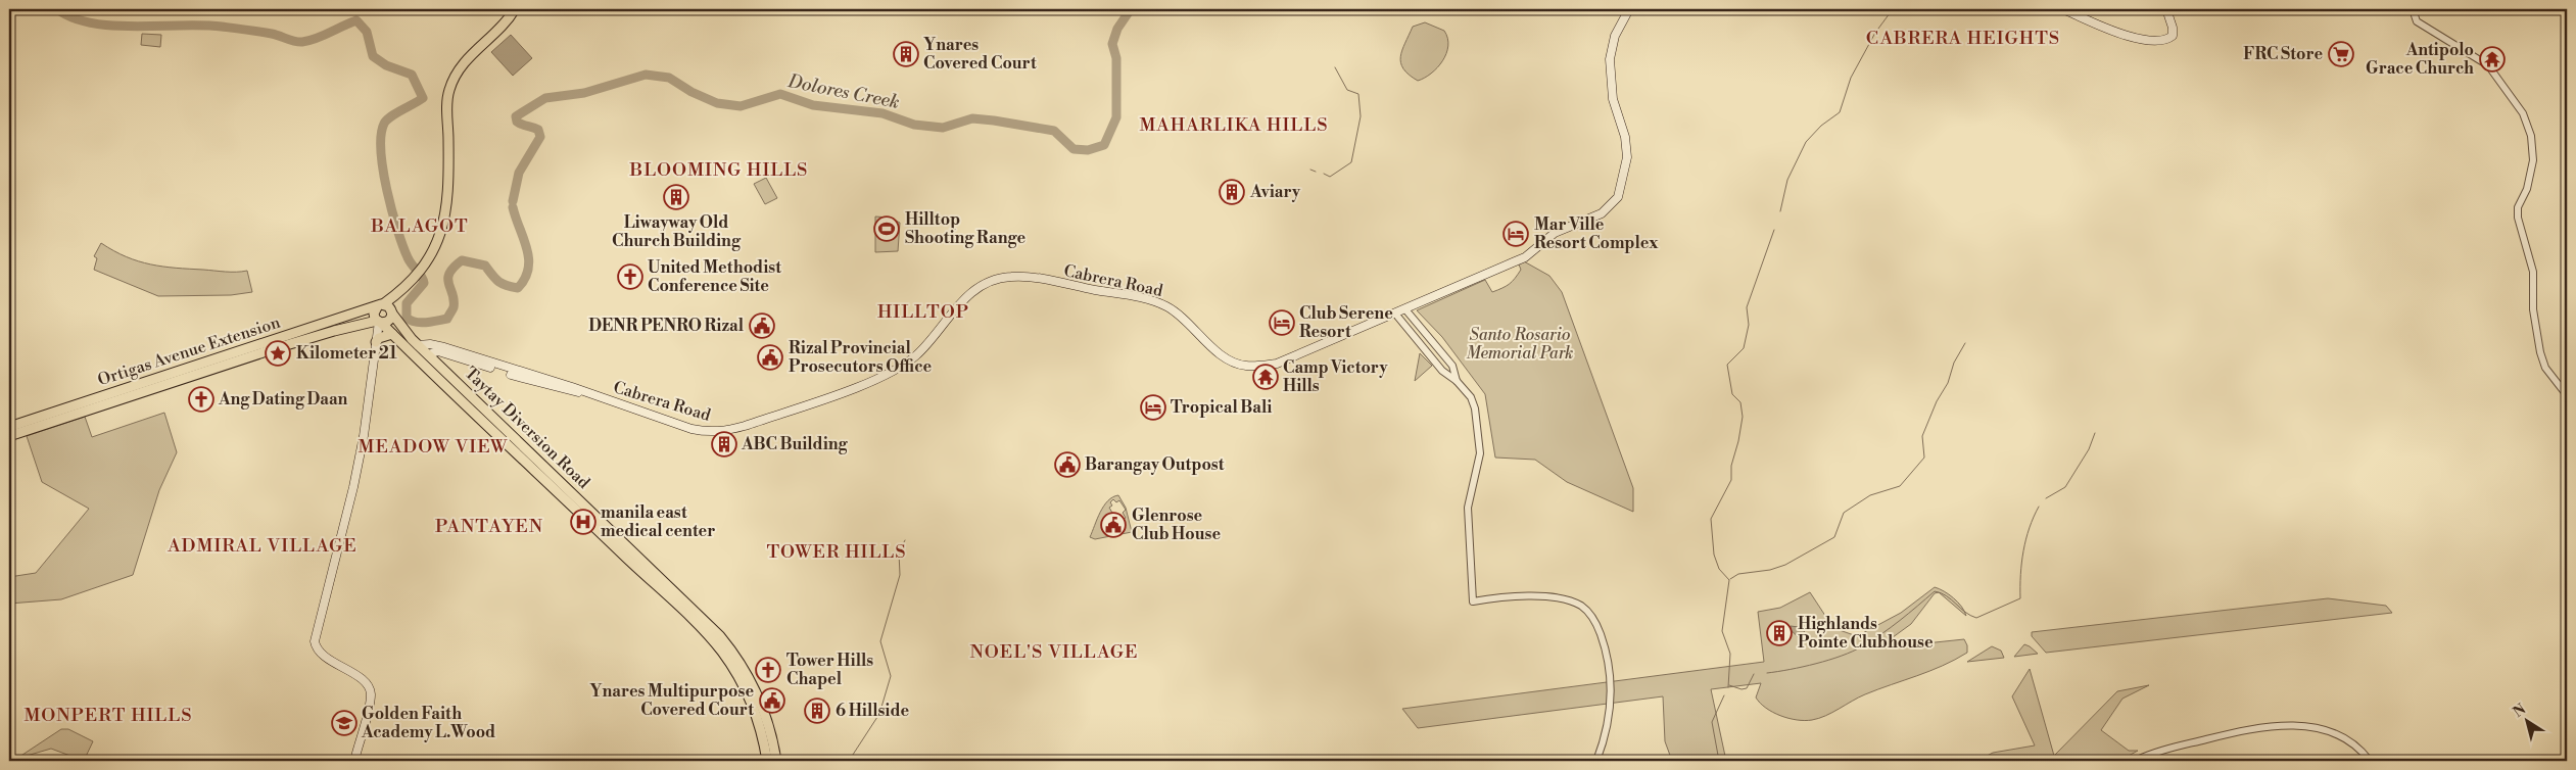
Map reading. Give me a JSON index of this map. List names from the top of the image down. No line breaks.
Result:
{"streets":{"main road":["Cabrera Road","Ortigas Avenue Extension","Taytay Diversion Road"]},"crossings":[["Cabrera Road","Taytay Diversion Road"],["Ortigas Avenue Extension","Taytay Diversion Road"]],"districts":["CABRERA HEIGHTS","MAHARLIKA HILLS","BLOOMING HILLS","BALAGOT","HILLTOP","MEADOW VIEW","PANTAYEN","ADMIRAL VILLAGE","TOWER HILLS","NOEL'S VILLAGE","MONPERT HILLS"],"water":["Dolores Creek"],"parks":["Santo Rosario Memorial Park"],"places":{"building":["Ynares Covered Court","Aviary","Liwayway Old Church Building","ABC Building","Highlands Pointe Clubhouse","6 Hillside"],"supermarket":["FRC Store"],"temple":["Antipolo Grace Church","Camp Victory Hills"],"sports":["Hilltop Shooting Range"],"hotel":["Mar Ville Resort Complex","Club Serene Resort","Tropical Bali"],"church":["United Methodist Conference Site","Ang Dating Daan","Tower Hills Chapel"],"public building":["DENR PENRO Rizal","Rizal Provincial Prosecutors Office","Barangay Outpost","Glenrose Club House","Ynares Multipurpose Covered Court"],"place":["Kilometer 21"],"hospital":["manila east medical center"],"school or university":["Golden Faith Academy L.Wood"]},"north":"top left"}
